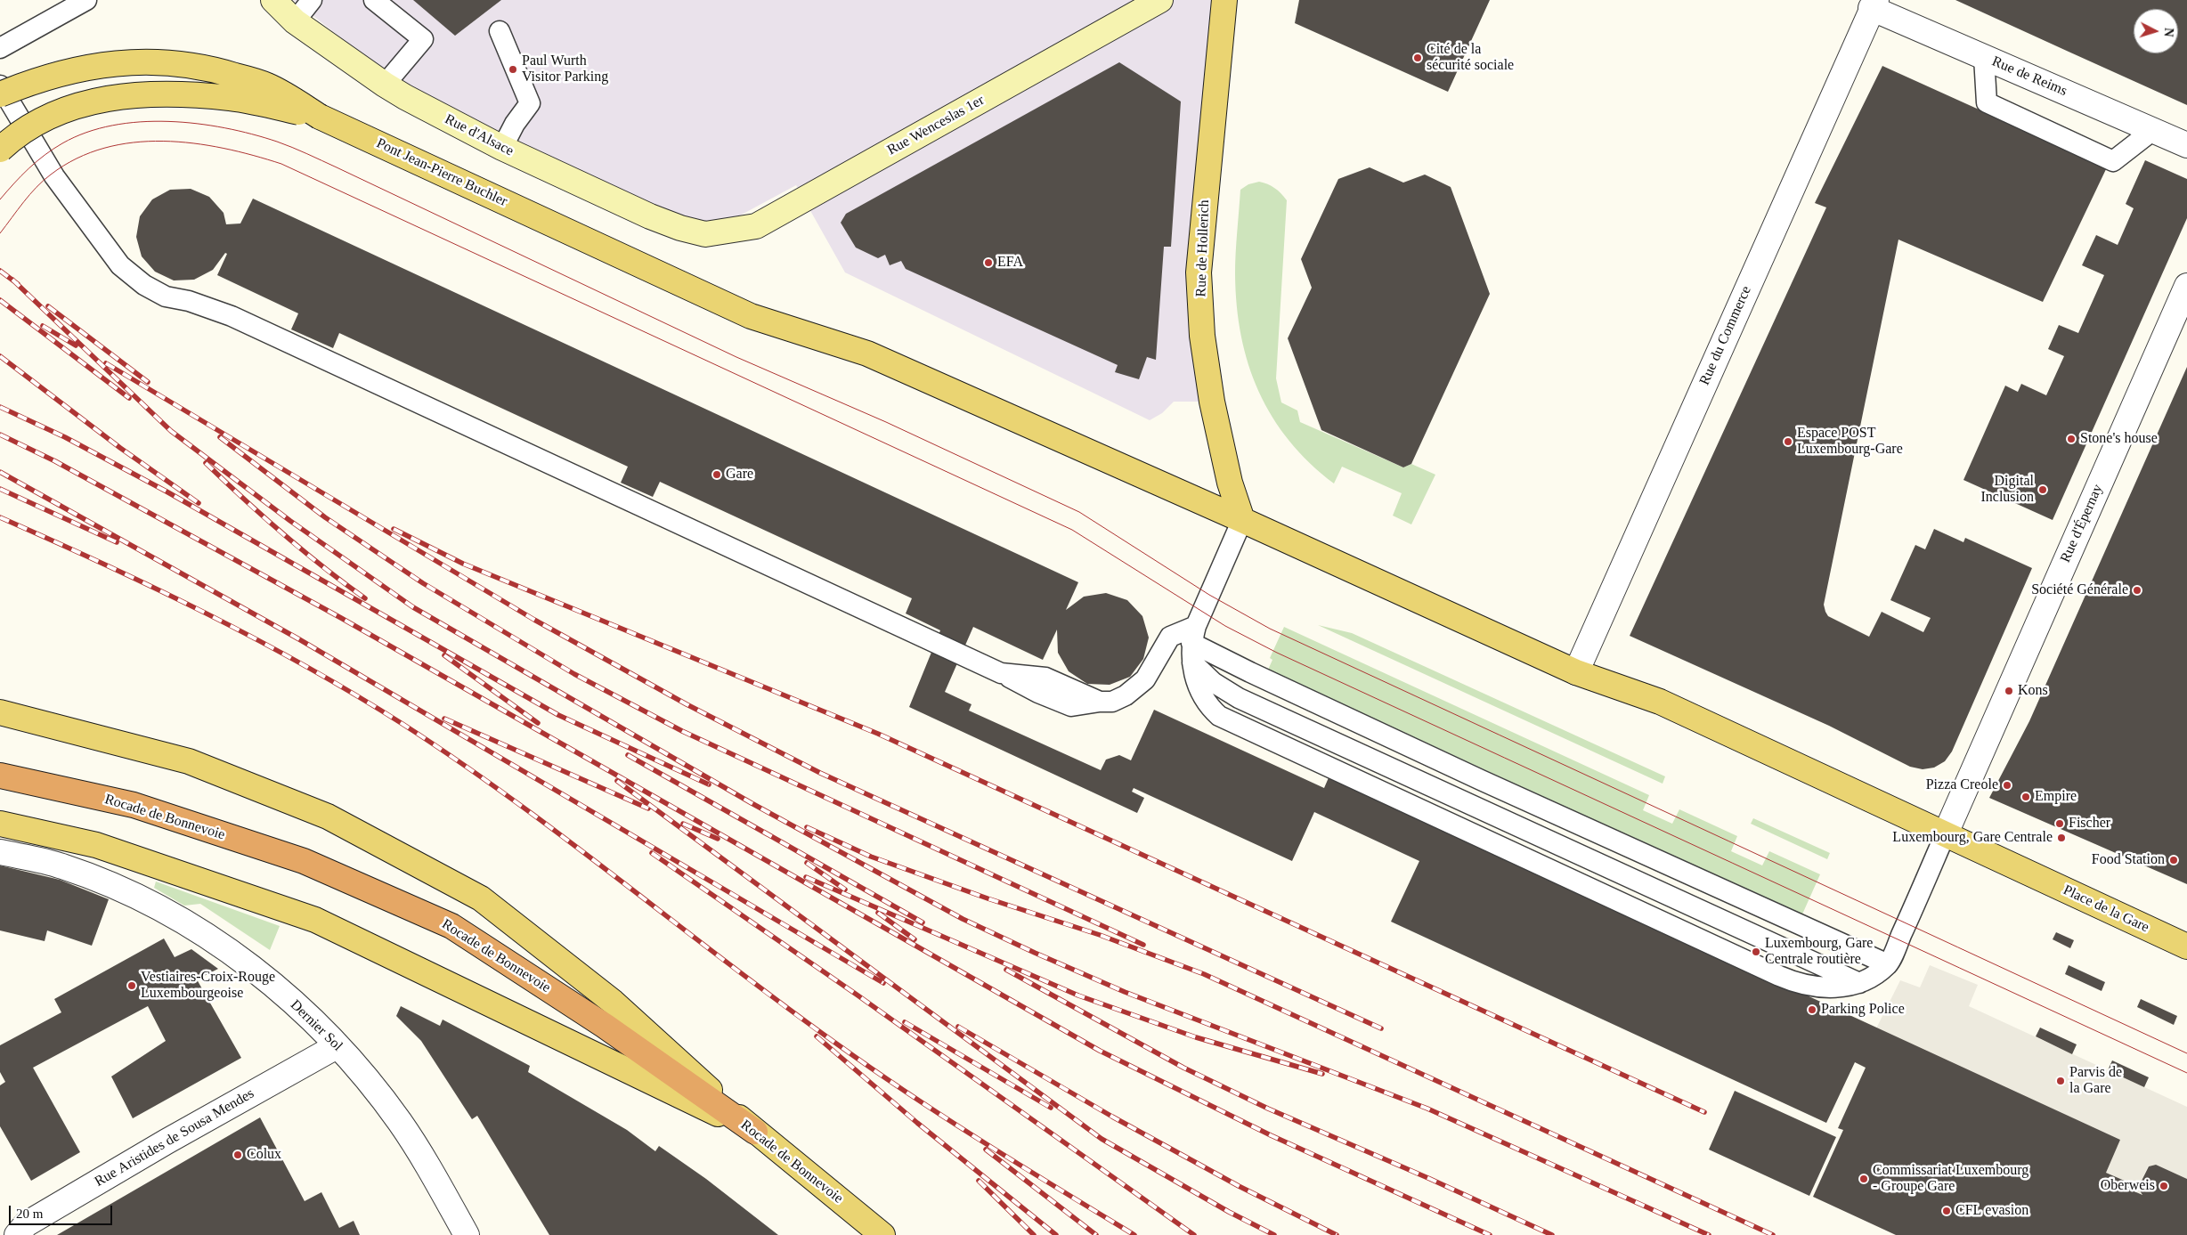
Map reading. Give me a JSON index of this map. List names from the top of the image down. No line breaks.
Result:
{"streets":{"highway":["Rocade de Bonnevoie"],"main road":["Pont Jean-Pierre Buchler","Rue de Hollerich","Place de la Gare"],"street":["Rue de Reims","Rue Wenceslas 1er","Rue d'Alsace","Rue du Commerce","Rue d'Épernay","Dernier Sol","Rue Aristides de Sousa Mendes"]},"crossings":[["Rue de Reims","Rue du Commerce"],["Rue Wenceslas 1er","Rue d'Alsace"],["Pont Jean-Pierre Buchler","Rue de Hollerich"],["Pont Jean-Pierre Buchler","Place de la Gare"],["Rue de Hollerich","Place de la Gare"],["Rue du Commerce","Place de la Gare"],["Rue d'Épernay","Place de la Gare"],["Dernier Sol","Rue Aristides de Sousa Mendes"]],"places":["Cité de la sécurité sociale","Paul Wurth Visitor Parking","EFA","Stone's house","Espace POST Luxembourg-Gare","Gare","Digital Inclusion","Société Générale","Kons","Pizza Creole","Empire","Fischer","Luxembourg, Gare Centrale","Food Station","Luxembourg, Gare Centrale routière","Vestiaires-Croix-Rouge Luxembourgeoise","Parking Police","Parvis de la Gare","Colux","Commissariat Luxembourg - Groupe Gare","Oberweis","CFL evasion"],"scale_bar":"20 m","north":"right"}
